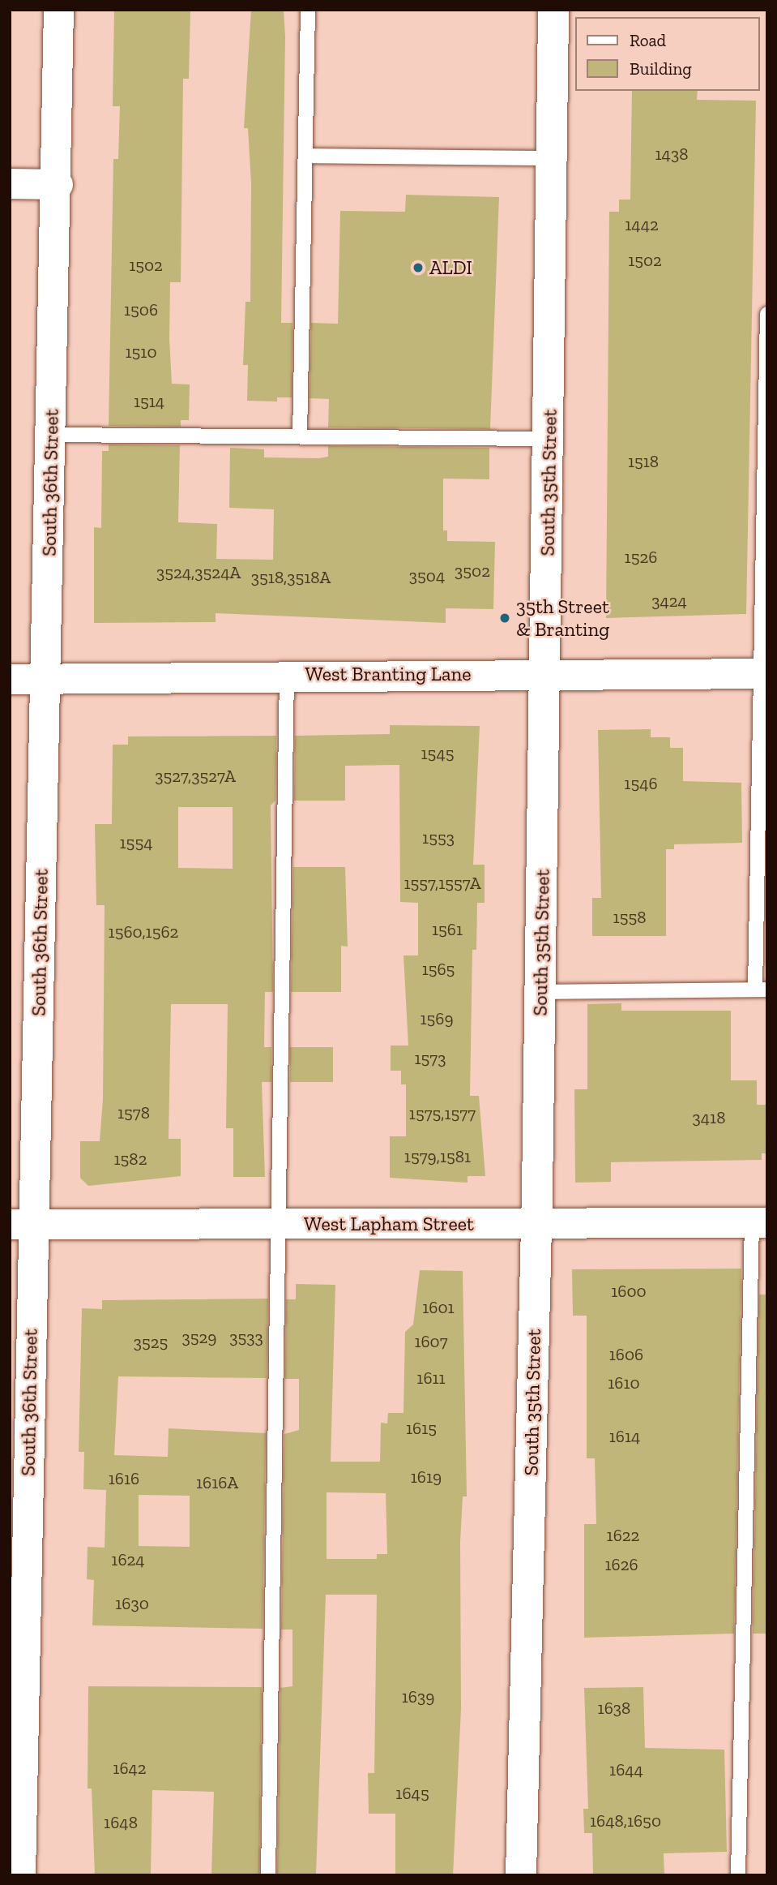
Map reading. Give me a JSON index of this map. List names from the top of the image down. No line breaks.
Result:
{"streets":{"main road":["South 35th Street"],"street":["South 36th Street","West Branting Lane","West Lapham Street"]},"crossings":[["South 36th Street","West Branting Lane"],["South 36th Street","West Lapham Street"],["South 35th Street","West Branting Lane"],["South 35th Street","West Lapham Street"]],"places":["ALDI","35th Street & Branting"],"house_numbers":["1438","1442","1502","1502","1506","1510","1514","1518","1526","3502","3524,3524A","3504","3518,3518A","3424","1545","3527,3527A","1546","1553","1554","1557,1557A","1558","1561","1560,1562","1565","1569","1573","1578","1575,1577","3418","1579,1581","1582","1600","1601","3529","3533","1607","3525","1606","1611","1610","1615","1614","1619","1616","1616A","1622","1624","1626","1630","1639","1638","1642","1644","1645","1648,1650","1648"],"legend":["Road","Building"]}
